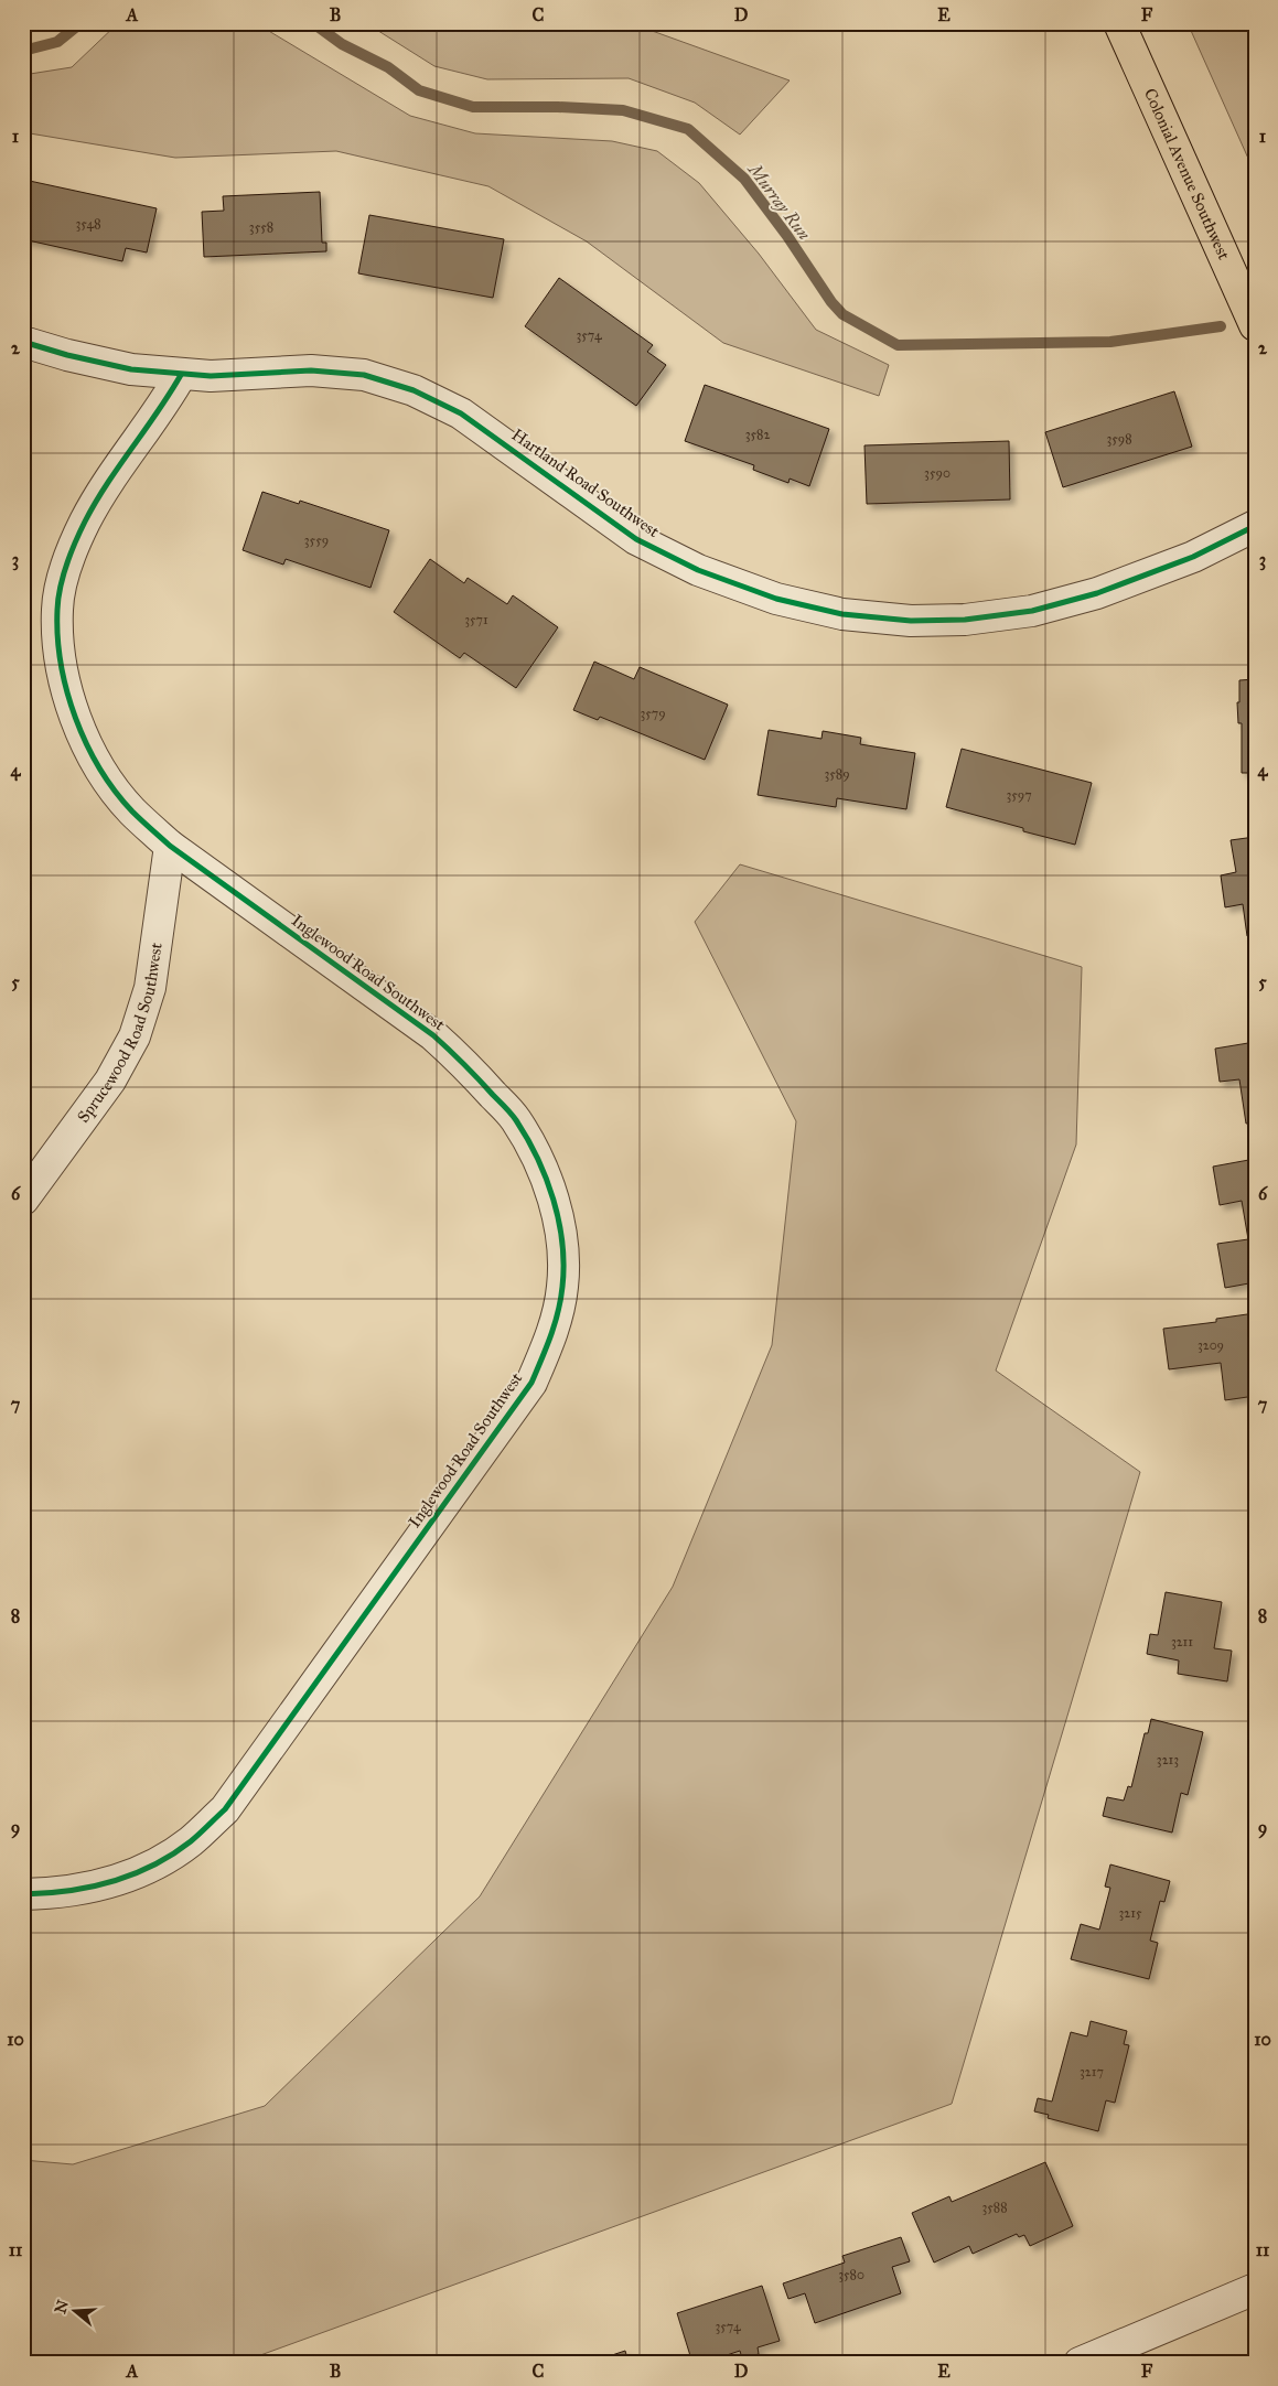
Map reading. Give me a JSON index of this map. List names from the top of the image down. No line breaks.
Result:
{"streets":{"main road":["Colonial Avenue Southwest"],"street":["Hartland Road Southwest","Inglewood Road Southwest","Sprucewood Road Southwest"]},"crossings":[["Hartland Road Southwest","Inglewood Road Southwest"],["Inglewood Road Southwest","Sprucewood Road Southwest"]],"water":["Murray Run"],"house_numbers":["3548","3558","3574","3582","3598","3590","3559","3571","3579","3589","3597","3209","3211","3213","3215","3217","3588","3580","3574"],"north":"left","grid":{"columns":["A","B","C","D","E","F"],"rows":["1","2","3","4","5","6","7","8","9","10","11"]}}
